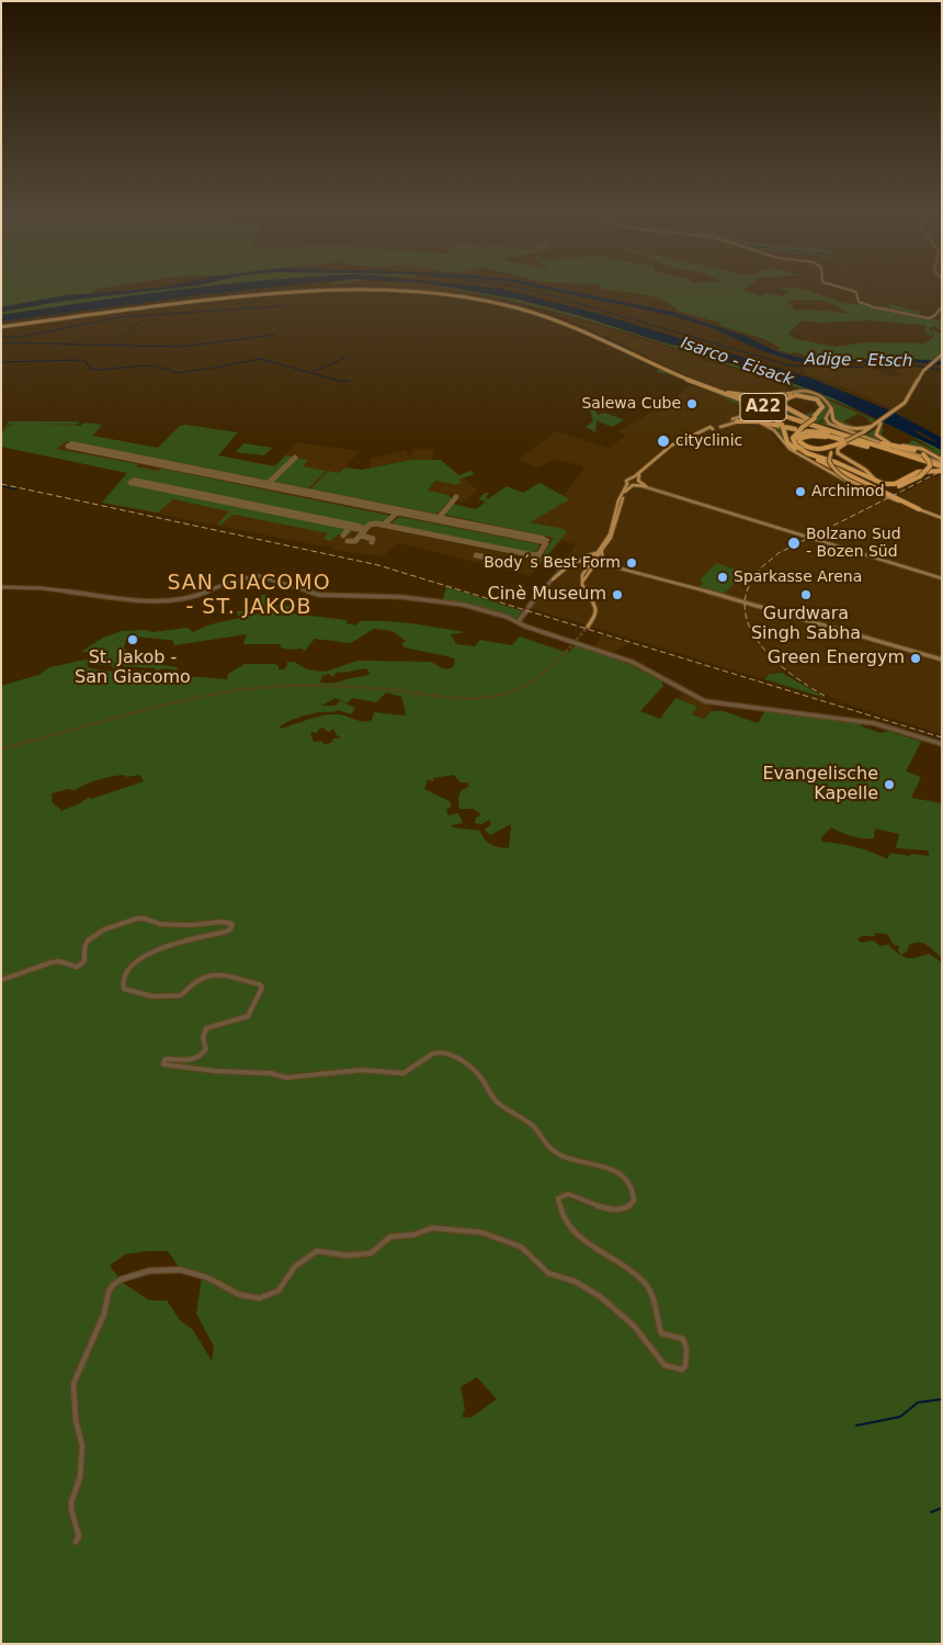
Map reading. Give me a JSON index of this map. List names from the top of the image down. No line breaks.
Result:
{"streets":{"highway":["A22"]},"districts":["SAN GIACOMO - ST. JAKOB"],"water":["Adige - Etsch","Isarco - Eisack"],"places":["Salewa Cube","cityclinic","Archimod","Bolzano Sud - Bozen Süd","Body´s Best Form","Sparkasse Arena","Cinè Museum","Gurdwara Singh Sabha","St. Jakob - San Giacomo","Green Energym","Evangelische Kapelle"]}
